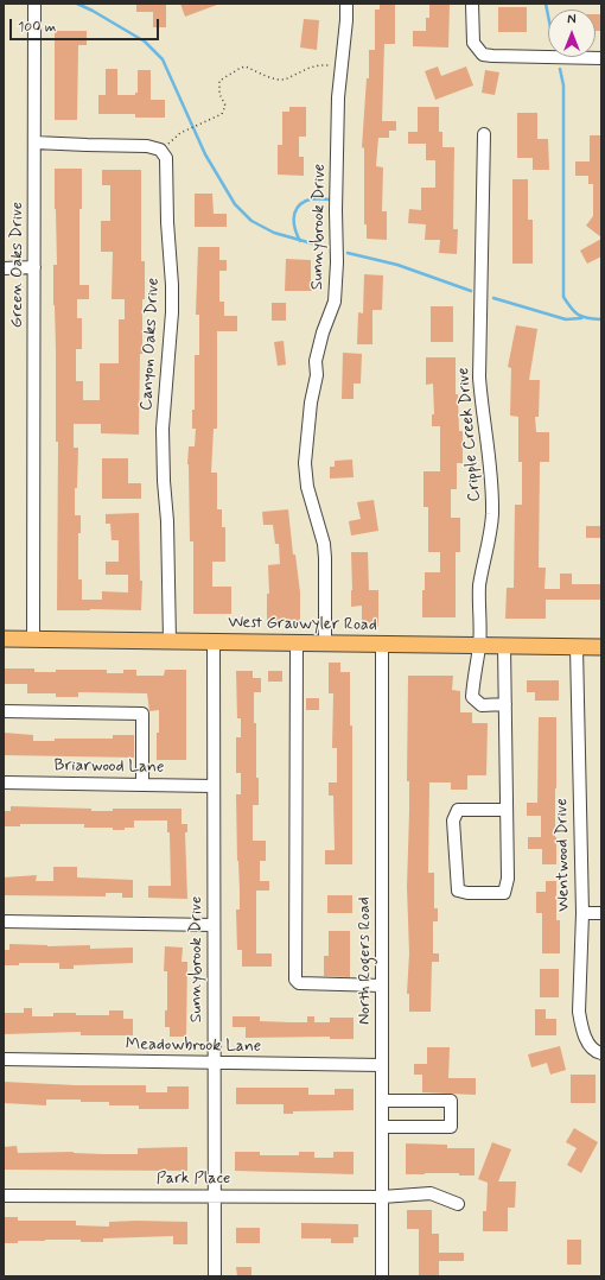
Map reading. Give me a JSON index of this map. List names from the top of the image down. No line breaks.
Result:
{"streets":{"main road":["West Grauwyler Road"],"street":["Sunnybrook Drive","Green Oaks Drive","Canyon Oaks Drive","Cripple Creek Drive","Briarwood Lane","Wentwood Drive","North Rogers Road","Meadowbrook Lane","Park Place"]},"crossings":[["Sunnybrook Drive","West Grauwyler Road"],["Sunnybrook Drive","Briarwood Lane"],["Sunnybrook Drive","Meadowbrook Lane"],["Sunnybrook Drive","Park Place"],["Green Oaks Drive","West Grauwyler Road"],["Canyon Oaks Drive","West Grauwyler Road"],["Cripple Creek Drive","West Grauwyler Road"],["West Grauwyler Road","Wentwood Drive"],["West Grauwyler Road","North Rogers Road"],["North Rogers Road","Meadowbrook Lane"],["North Rogers Road","Park Place"]],"scale_bar":"100 m","north":"top"}
